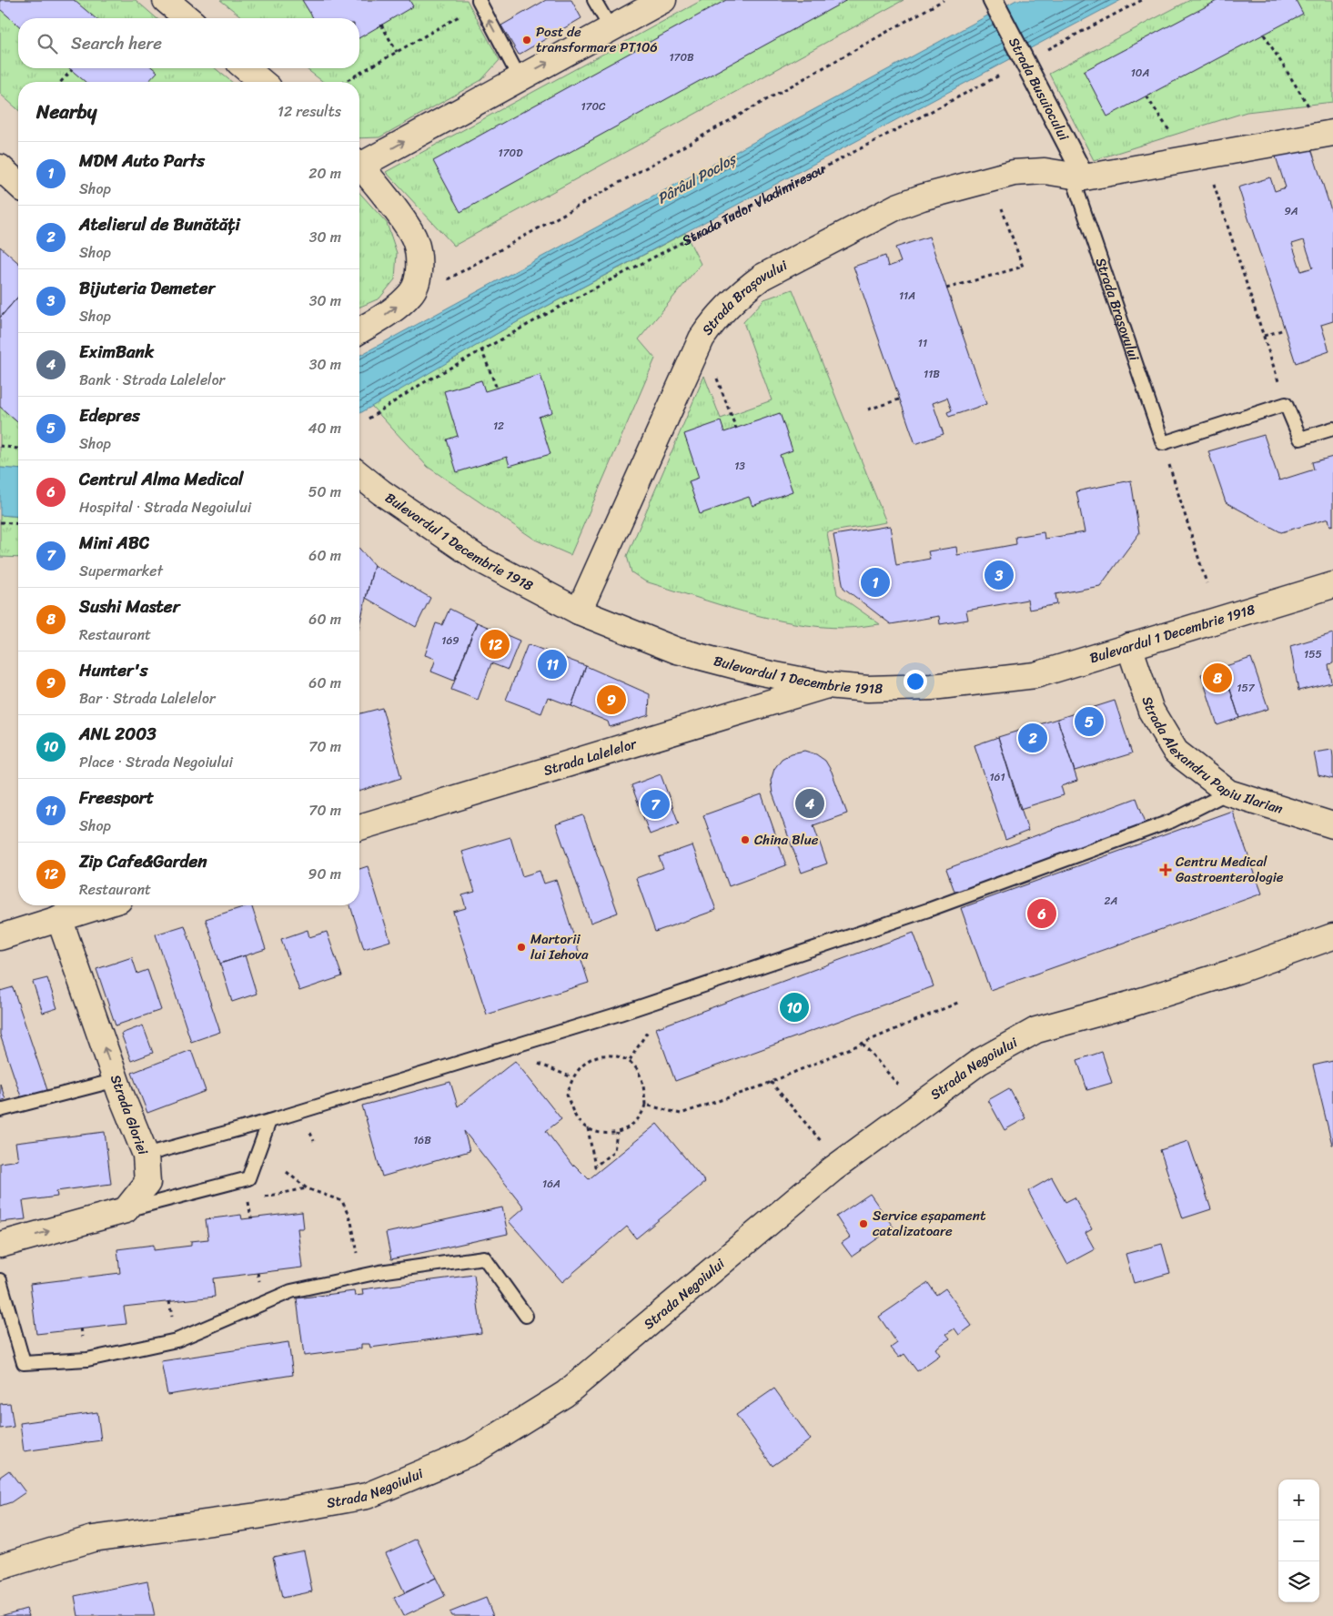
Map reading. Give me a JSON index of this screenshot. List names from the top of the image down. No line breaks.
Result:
{"streets":{"street":["Strada Busuiocului","Strada Brașovului","Bulevardul 1 Decembrie 1918","Strada Alexandru Papiu Ilarian","Strada Lalelelor","Strada Negoiului","Strada Gloriei"],"path":["Strada Tudor Vladimirescu"]},"crossings":[["Strada Busuiocului","Strada Tudor Vladimirescu"],["Strada Busuiocului","Strada Brașovului"],["Strada Brașovului","Bulevardul 1 Decembrie 1918"],["Bulevardul 1 Decembrie 1918","Strada Alexandru Papiu Ilarian"],["Bulevardul 1 Decembrie 1918","Strada Lalelelor"]],"one_way":["Strada Gloriei"],"water":["Pârâul Pocloș"],"places":{"other":["Post de transformare PT106","China Blue","Martorii lui Iehova","Service eșapament catalizatoare"],"health":["Centru Medical Gastroenterologie"]},"house_numbers":["170B","10A","170C","170D","9A","11A","11","11B","12","13","169","155","157","161","2A","16B","16A"],"page":{"search":"Search here","heading":["Nearby","12 results"],"list":[{"mark":"1","name":"MDM Auto Parts","note":"Shop","value":"20 m"},{"mark":"2","name":"Atelierul de Bunătăți","note":"Shop","value":"30 m"},{"mark":"3","name":"Bijuteria Demeter","note":"Shop","value":"30 m"},{"mark":"4","name":"EximBank","note":"Bank · Strada Lalelelor","value":"30 m"},{"mark":"5","name":"Edepres","note":"Shop","value":"40 m"},{"mark":"6","name":"Centrul Alma Medical","note":"Hospital · Strada Negoiului","value":"50 m"},{"mark":"7","name":"Mini ABC","note":"Supermarket","value":"60 m"},{"mark":"8","name":"Sushi Master","note":"Restaurant","value":"60 m"},{"mark":"9","name":"Hunter's","note":"Bar · Strada Lalelelor","value":"60 m"},{"mark":"10","name":"ANL 2003","note":"Place · Strada Negoiului","value":"70 m"},{"mark":"11","name":"Freesport","note":"Shop","value":"70 m"},{"mark":"12","name":"Zip Cafe&Garden","note":"Restaurant","value":"90 m"}],"pins":["3","1","12","11","8","9","5","2","4","7","6","10"],"map_buttons":["+","−"]}}
